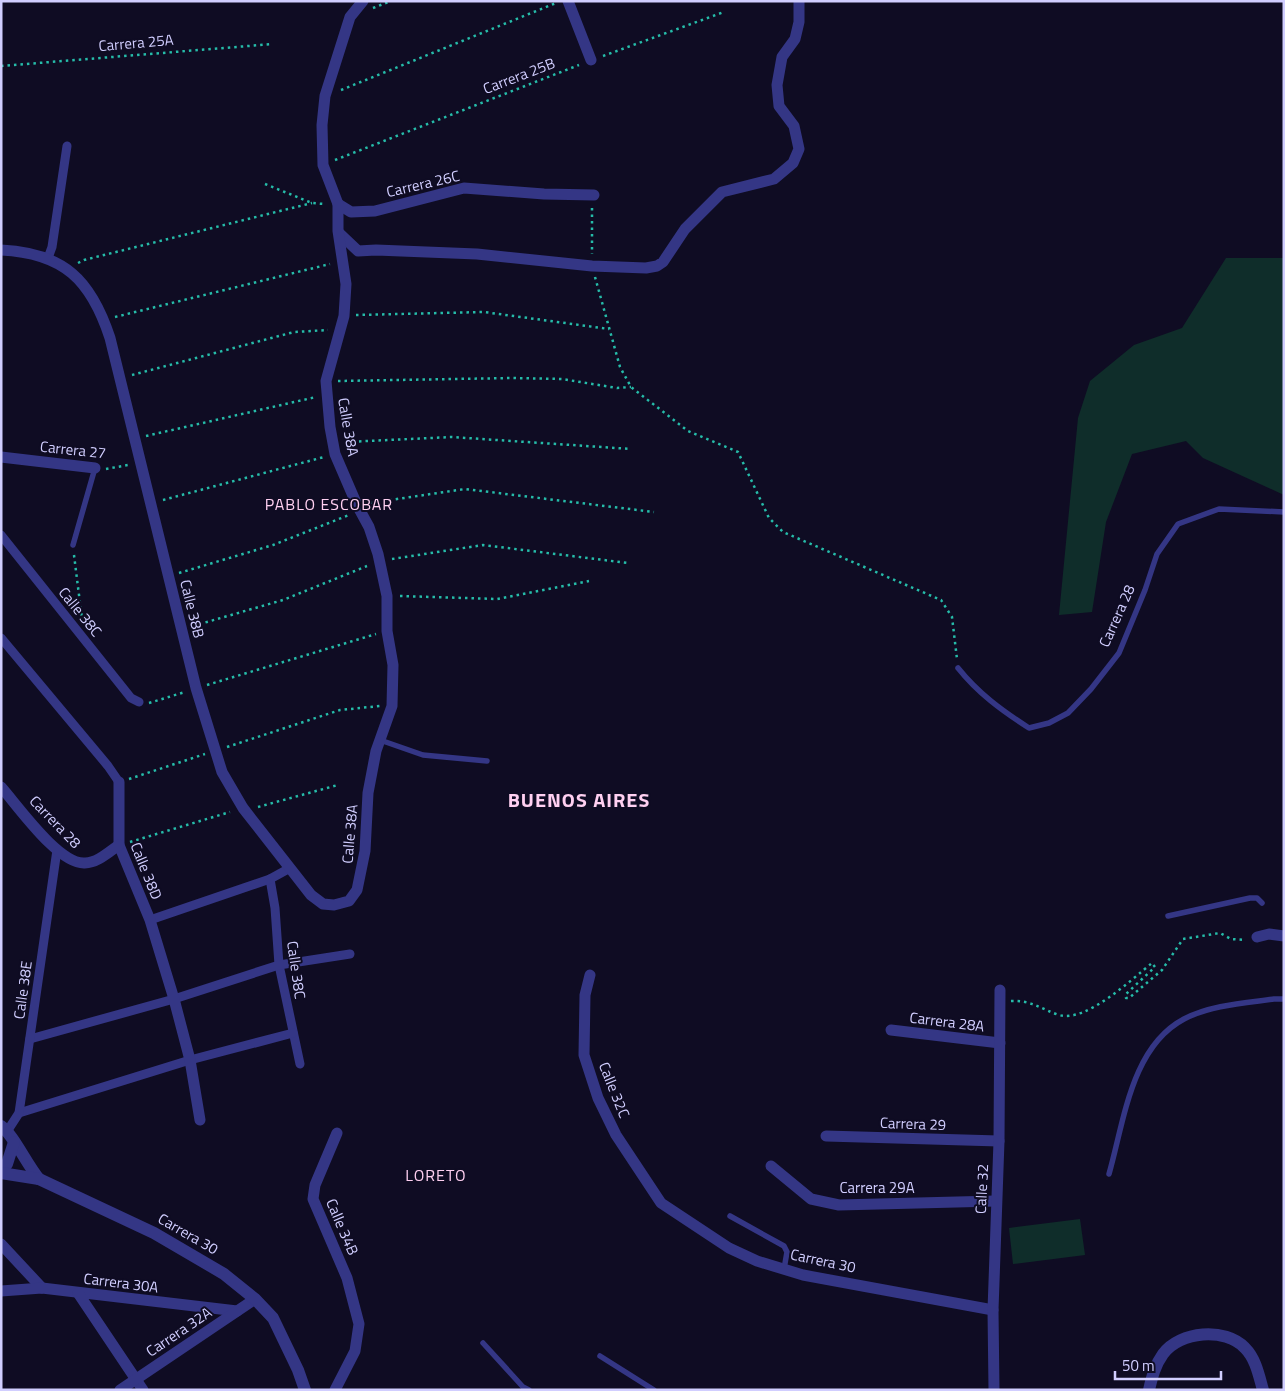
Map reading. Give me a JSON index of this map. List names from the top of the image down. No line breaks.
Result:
{"streets":{"street":["Carrera 26C","Calle 38A","Carrera 27","Calle 38B","Calle 38C","Carrera 28","Calle 38D","Calle 38E","Carrera 28A","Calle 32C","Carrera 29","Carrera 29A","Calle 32","Calle 34B","Carrera 30","Carrera 30A","Carrera 32A"],"path":["Carrera 25A","Carrera 25B"]},"crossings":[["Carrera 25B","Calle 38A"],["Carrera 26C","Calle 38A"],["Calle 38A","Calle 38B"],["Carrera 27","Calle 38B"],["Carrera 28","Calle 38D"],["Carrera 28","Calle 38E"],["Carrera 28A","Calle 32"],["Calle 32C","Carrera 30"],["Carrera 29","Calle 32"],["Carrera 29A","Calle 32"],["Calle 32","Carrera 30"],["Carrera 30","Carrera 32A"],["Carrera 30A","Carrera 32A"]],"districts":["PABLO ESCOBAR","BUENOS AIRES","LORETO"],"scale_bar":"50 m"}
